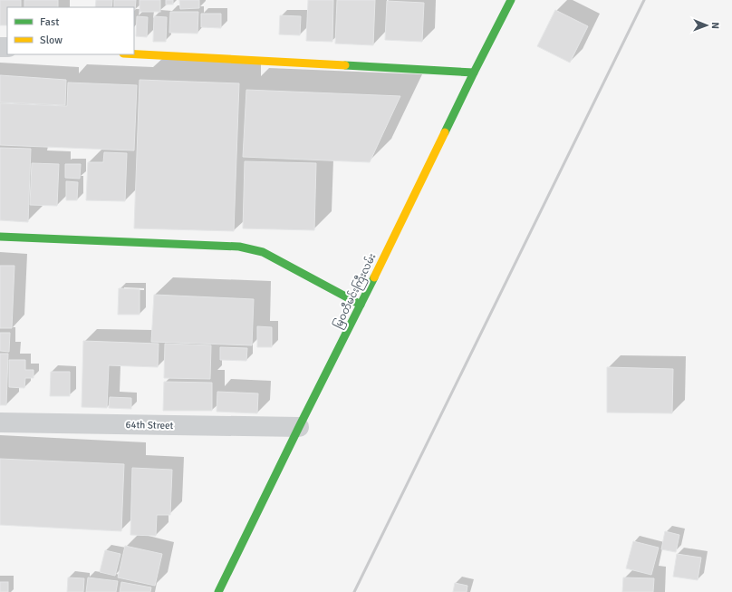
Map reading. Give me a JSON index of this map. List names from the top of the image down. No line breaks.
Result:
{"streets":{"street":["မြဝတီမင်းကြီးလမ်း","64th Street"]},"crossings":[["မြဝတီမင်းကြီးလမ်း","64th Street"]],"legend":["Fast","Slow"],"north":"right"}
